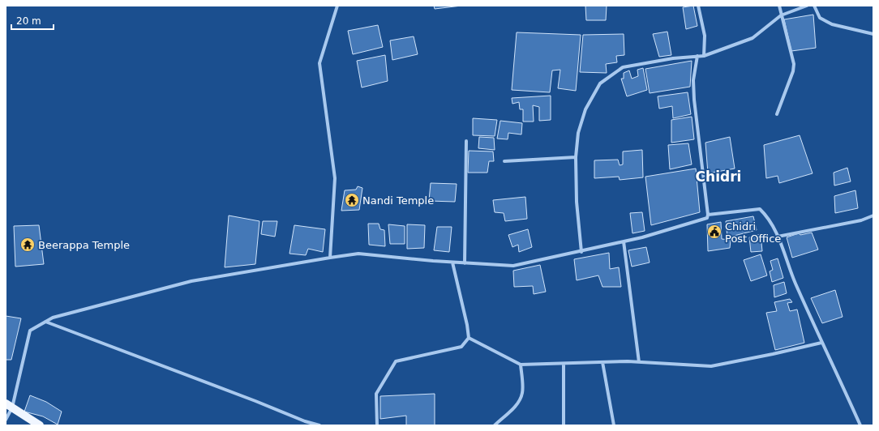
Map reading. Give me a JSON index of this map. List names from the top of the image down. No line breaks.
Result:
{"districts":["Chidri"],"places":{"temple":["Nandi Temple","Beerappa Temple"],"public building":["Chidri Post Office"]},"scale_bar":"20 m"}
